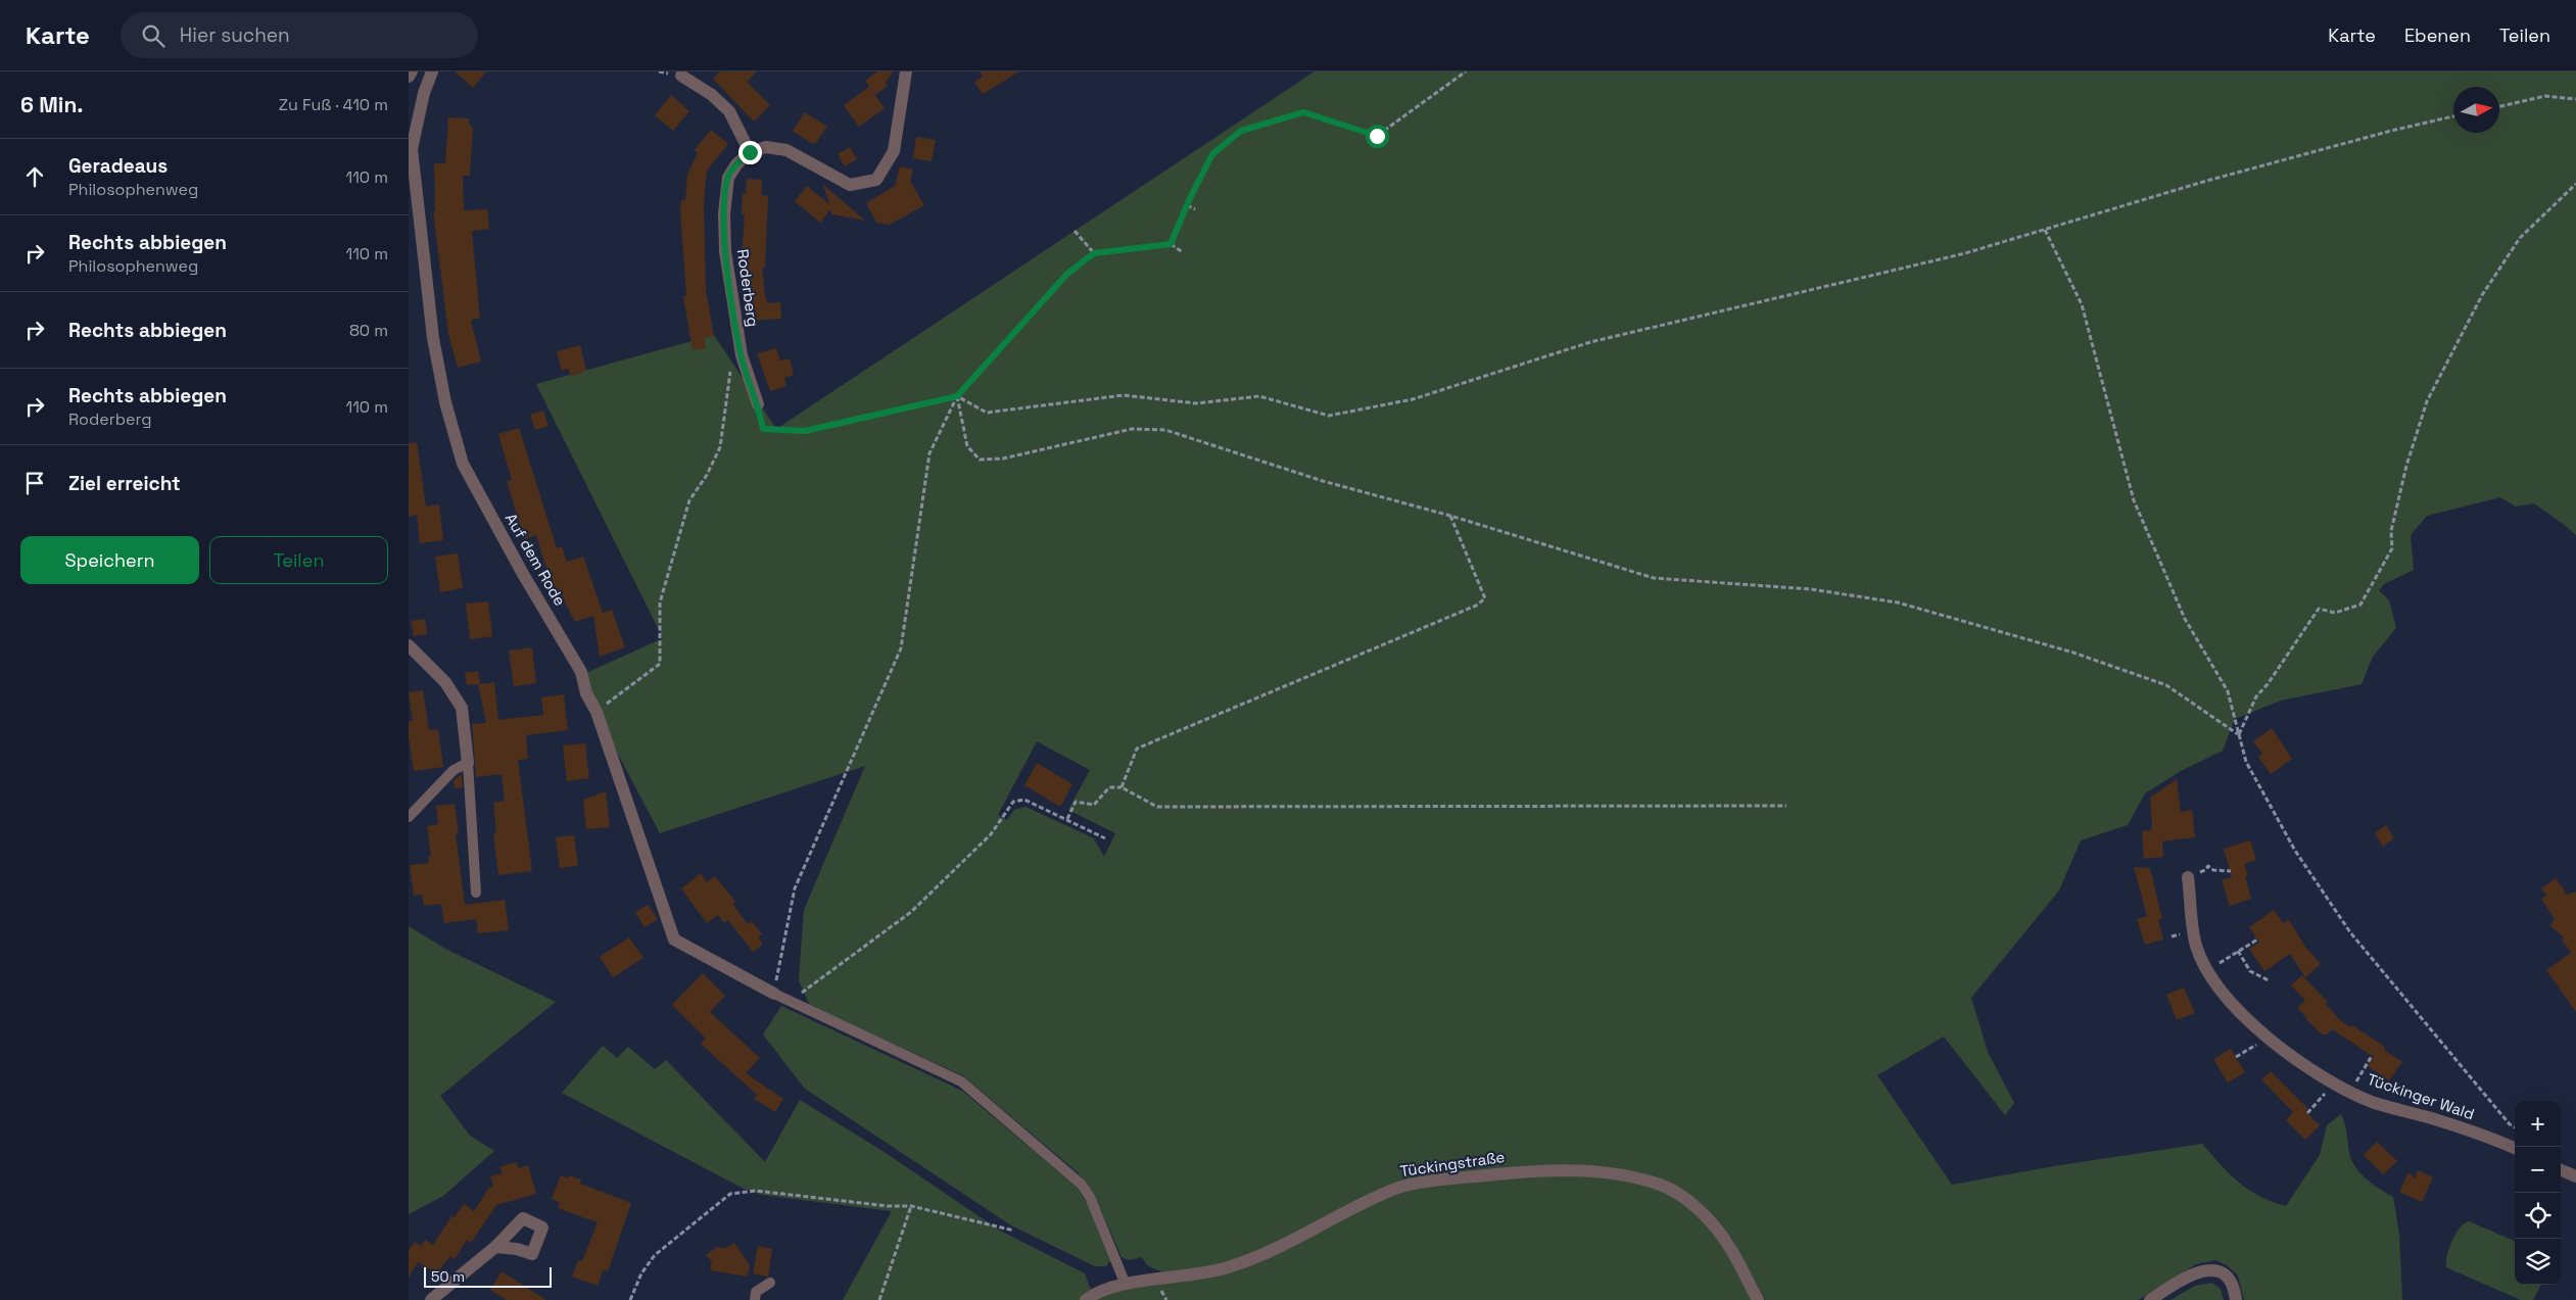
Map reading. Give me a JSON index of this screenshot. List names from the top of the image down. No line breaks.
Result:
{"streets":{"street":["Roderberg","Auf dem Rode","Tückinger Wald","Tückingstraße"]},"scale_bar":"50 m","north":"right","page":{"header":"Karte","search":"Hier suchen","nav":["Karte","Ebenen","Teilen"],"heading":["6 Min.","Zu Fuß · 410 m"],"list":[["Geradeaus","Philosophenweg","110 m"],["Rechts abbiegen","Philosophenweg","110 m"],["Rechts abbiegen","80 m"],["Rechts abbiegen","Roderberg","110 m"],"Ziel erreicht"],"buttons":["Speichern","Teilen"],"map_buttons":["+","−"],"scale":"50 m"}}
